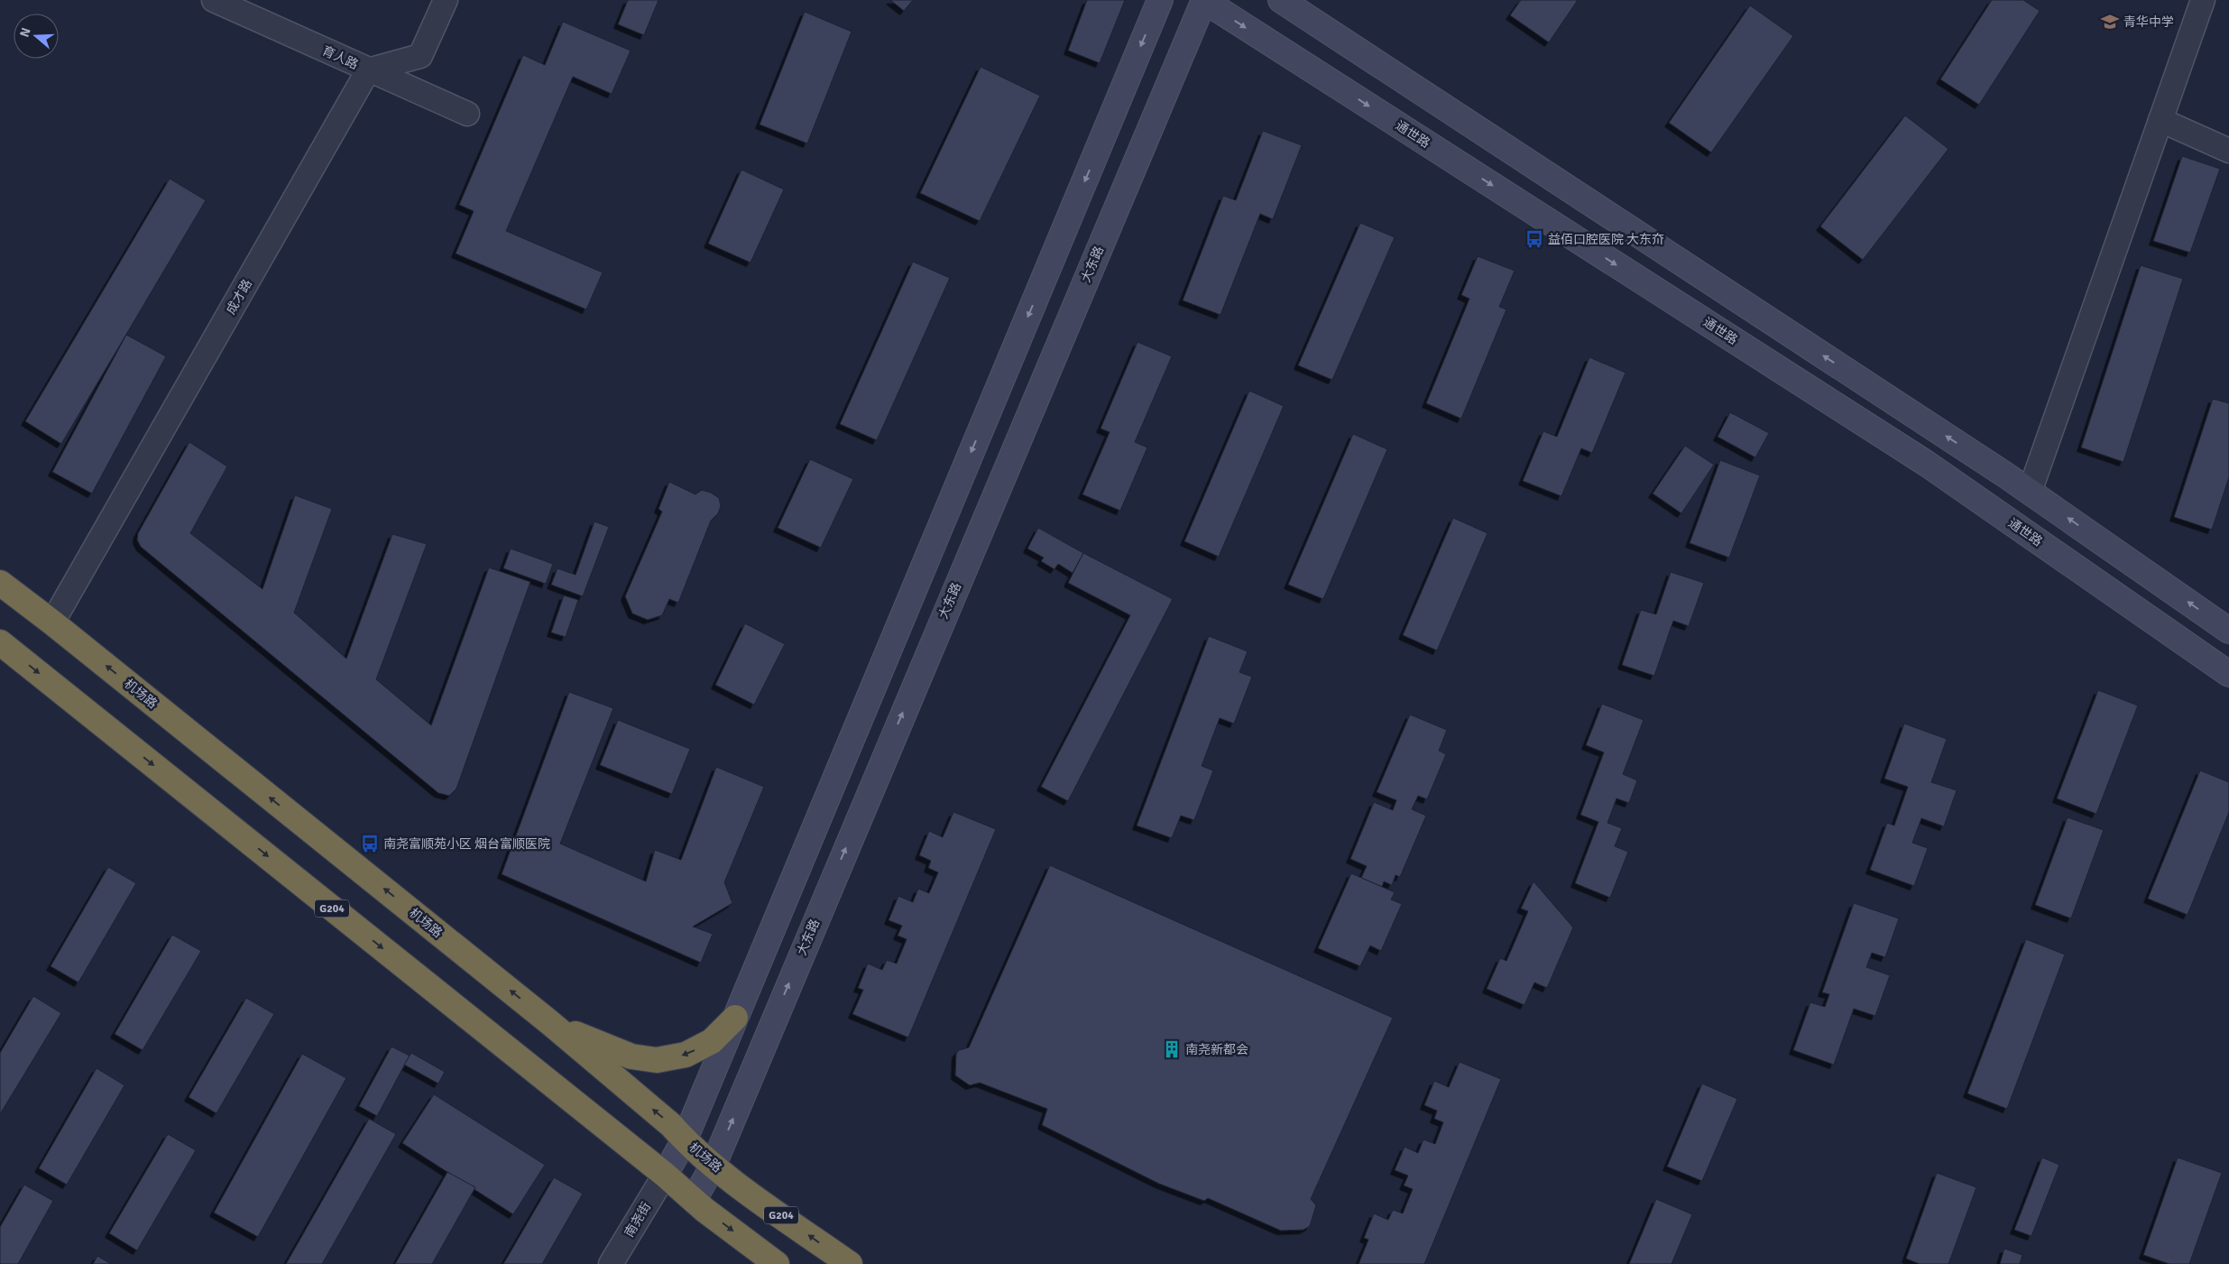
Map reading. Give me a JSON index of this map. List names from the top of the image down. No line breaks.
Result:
{"streets":{"highway":["机场路","G204"],"street":["育人路","通世路","大东路","成才路","南尧街"]},"crossings":[["育人路","成才路"],["通世路","大东路"],["大东路","机场路"],["成才路","机场路"],["G204","南尧街"]],"places":{"school or university":["青华中学"],"bus stop":["益佰口腔医院 大东夼","南尧富顺苑小区 烟台富顺医院"],"building":["南尧新都会"]},"north":"left"}
